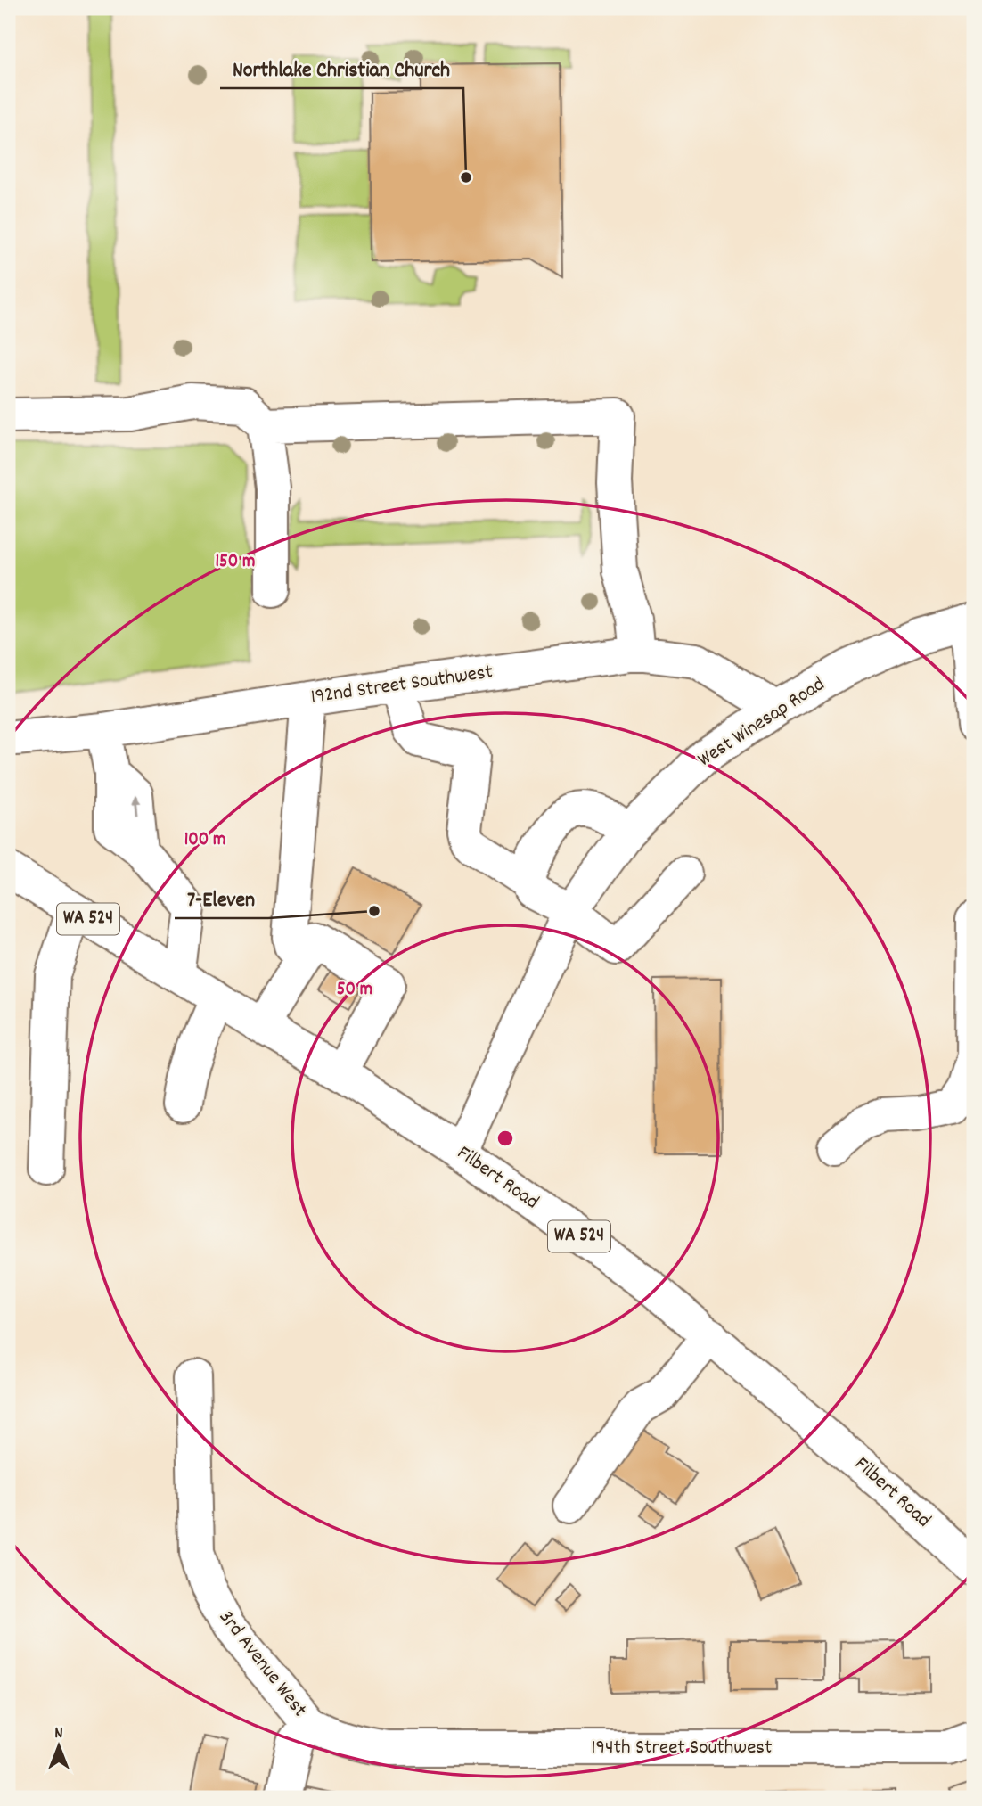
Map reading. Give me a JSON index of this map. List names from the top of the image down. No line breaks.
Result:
{"streets":{"street":["192nd Street Southwest","West Winesap Road","WA 524","Filbert Road","3rd Avenue West","194th Street Southwest"]},"crossings":[["192nd Street Southwest","West Winesap Road"],["West Winesap Road","Filbert Road"],["3rd Avenue West","194th Street Southwest"]],"places":["Northlake Christian Church","7-Eleven"],"north":"top","rings":["150 m","100 m","50 m"]}
